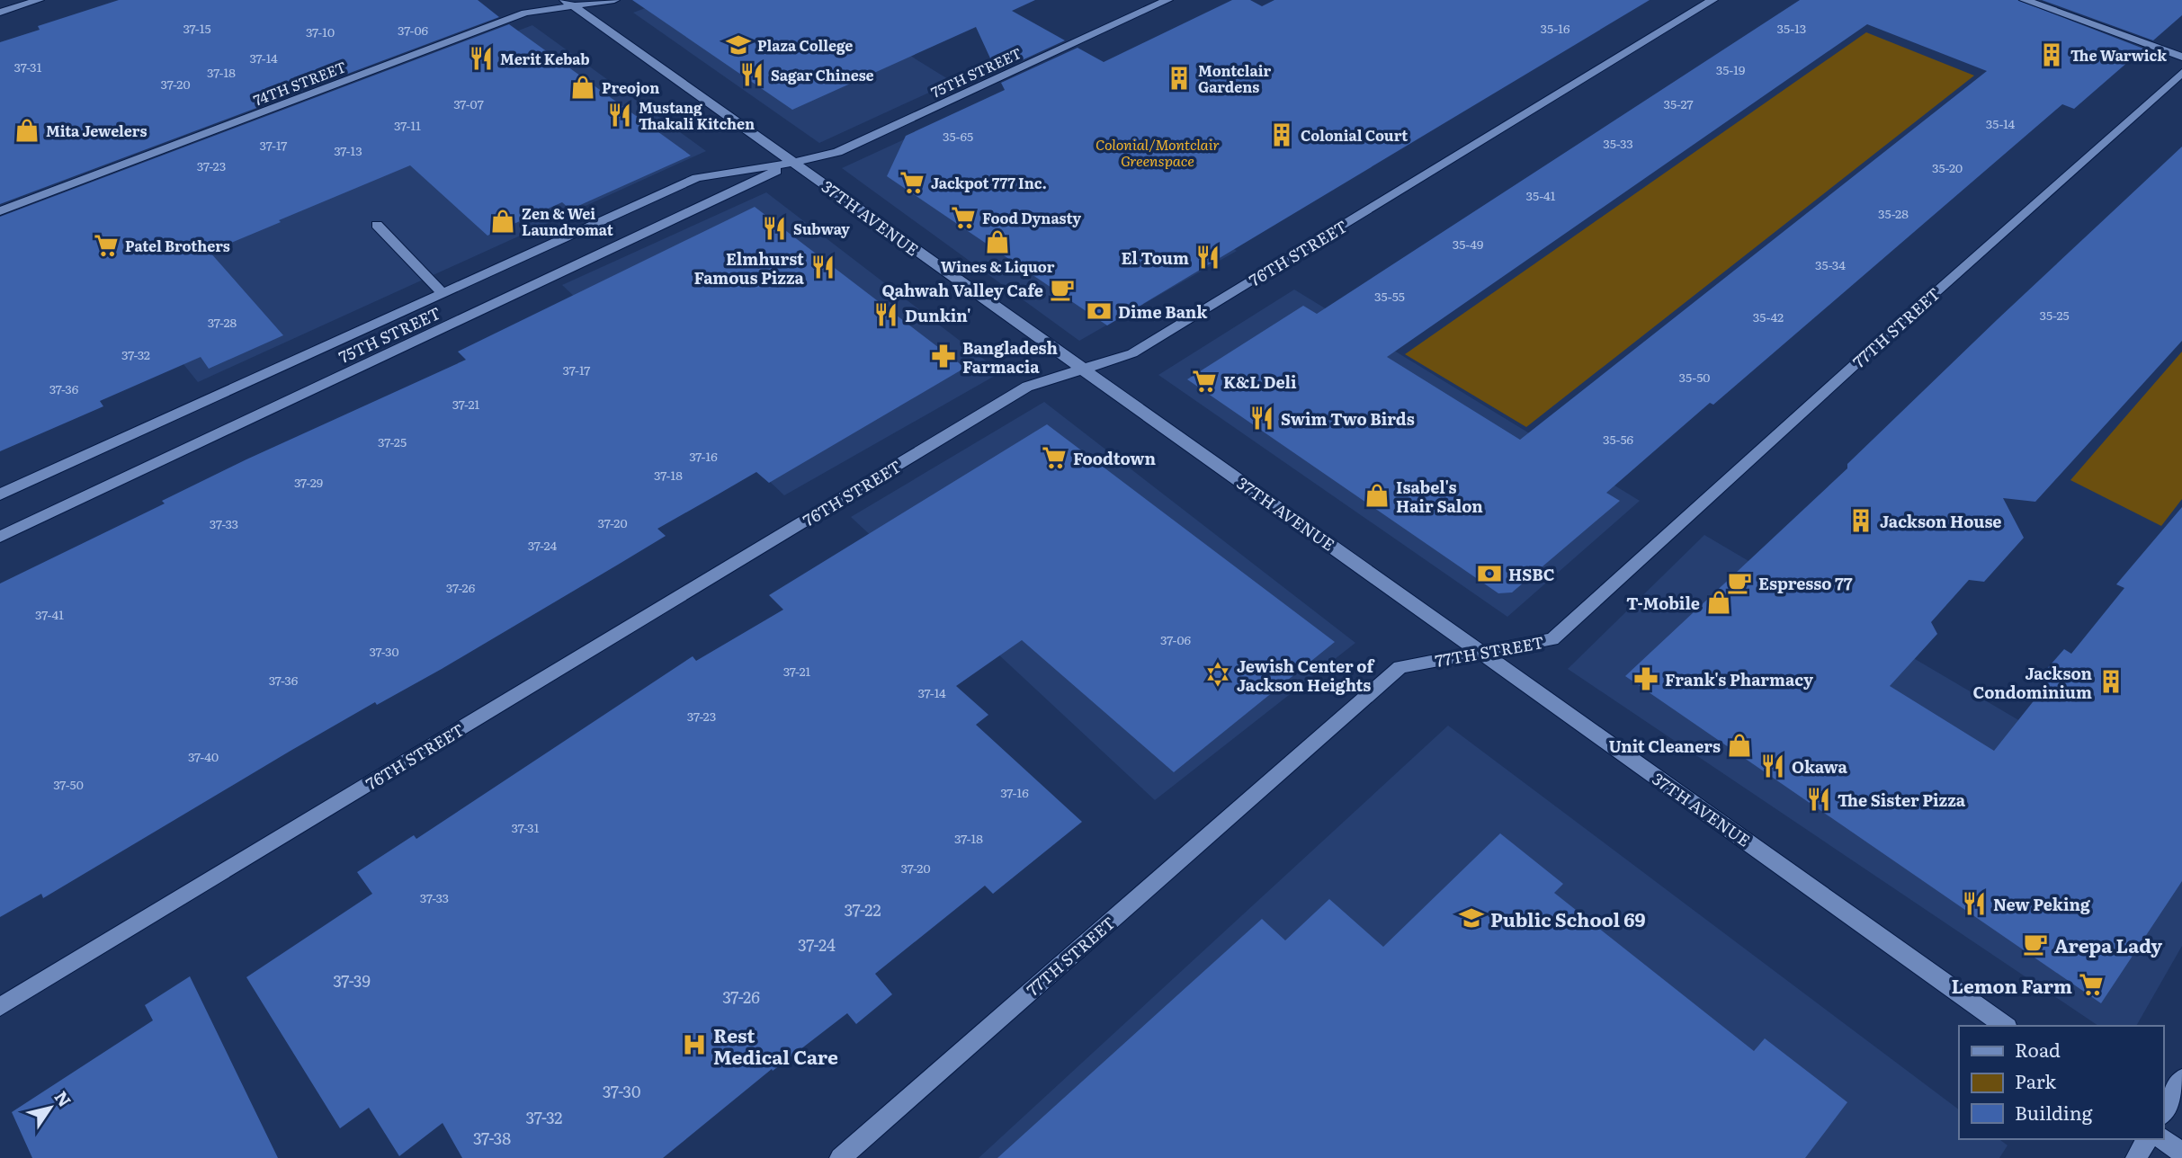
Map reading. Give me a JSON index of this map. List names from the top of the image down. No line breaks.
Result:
{"streets":{"street":["75TH STREET","74TH STREET","37TH AVENUE","76TH STREET","77TH STREET"]},"crossings":[["75TH STREET","37TH AVENUE"],["74TH STREET","37TH AVENUE"],["37TH AVENUE","76TH STREET"],["37TH AVENUE","77TH STREET"]],"parks":["Colonial/Montclair Greenspace"],"places":{"school or university":["Plaza College","Public School 69"],"building":["The Warwick","Montclair Gardens","Colonial Court","Jackson House","Jackson Condominium"],"restaurant":["Merit Kebab","Sagar Chinese","Mustang Thakali Kitchen","Subway","El Toum","Elmhurst Famous Pizza","Dunkin'","Swim Two Birds","Okawa","The Sister Pizza","New Peking"],"shop":["Preojon","Mita Jewelers","Zen & Wei Laundromat","Wines & Liquor","Isabel's Hair Salon","T-Mobile","Unit Cleaners"],"supermarket":["Jackpot 777 Inc.","Food Dynasty","Patel Brothers","K&L Deli","Foodtown","Lemon Farm"],"cafe":["Qahwah Valley Cafe","Espresso 77","Arepa Lady"],"bank":["Dime Bank","HSBC"],"pharmacy":["Bangladesh Farmacia","Frank's Pharmacy"],"synagogue":["Jewish Center of Jackson Heights"],"hospital":["Rest Medical Care"]},"house_numbers":["37-15","35-16","35-13","37-06","37-10","37-14","37-31","35-19","37-18","37-20","37-07","35-27","35-14","37-11","35-65","35-33","37-17","37-13","37-23","35-20","35-41","35-28","35-49","35-34","35-55","35-25","35-42","37-28","37-32","37-17","35-50","37-36","37-21","35-56","37-25","37-16","37-18","37-29","37-20","37-33","37-24","37-26","37-41","37-06","37-30","37-21","37-36","37-14","37-23","37-40","37-50","37-16","37-31","37-18","37-20","37-33","37-22","37-24","37-39","37-26","37-30","37-32","37-38"],"legend":["Road","Park","Building"],"north":"top right"}
